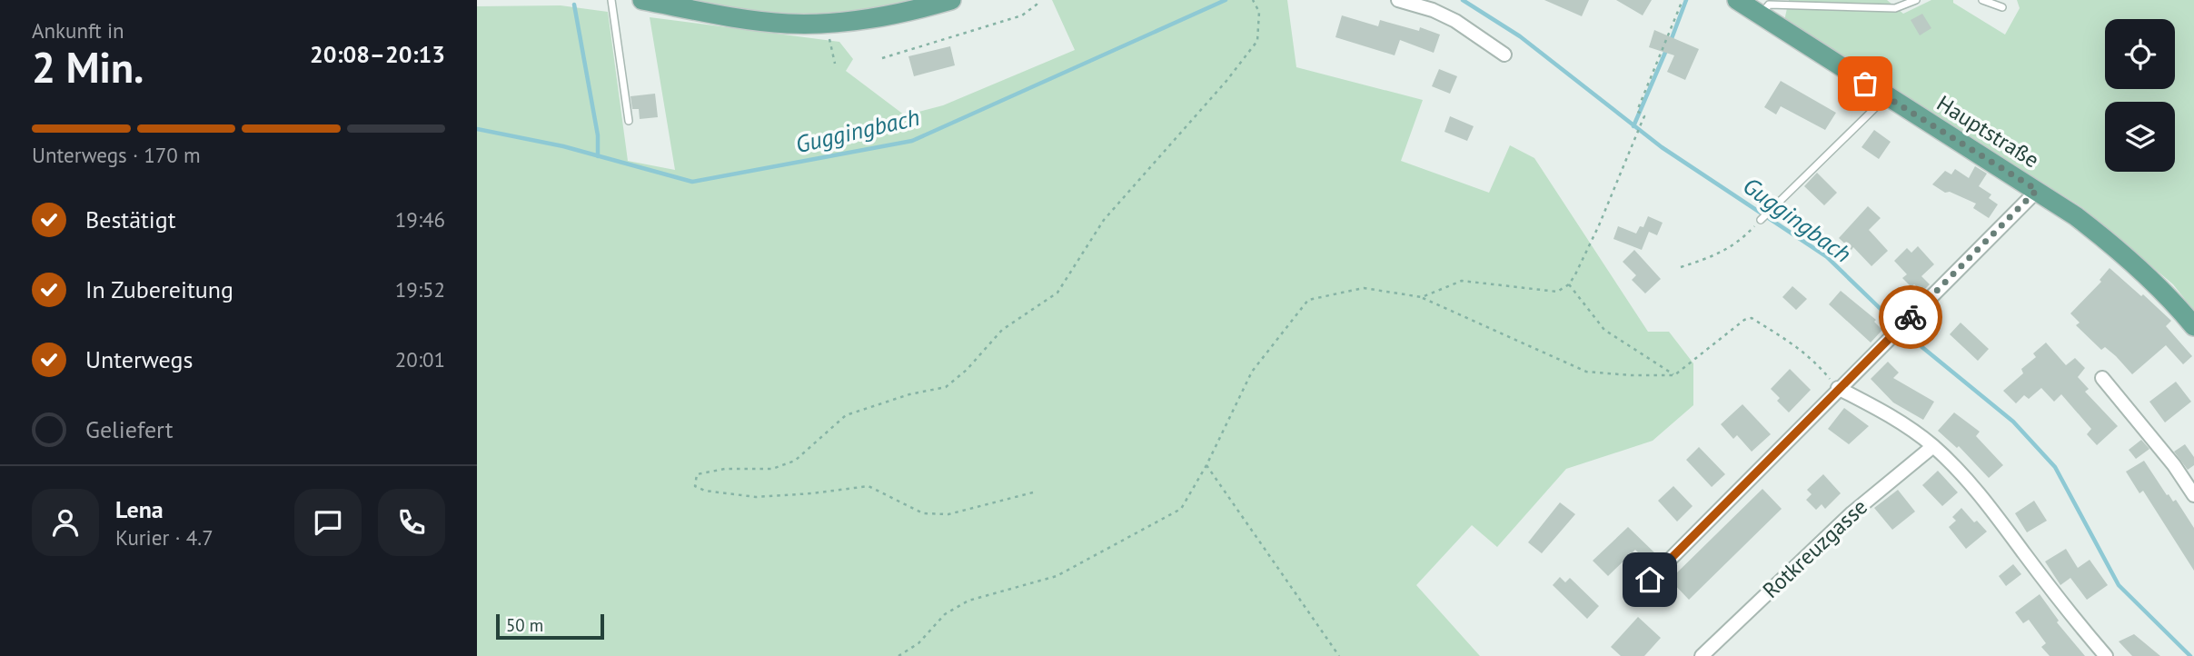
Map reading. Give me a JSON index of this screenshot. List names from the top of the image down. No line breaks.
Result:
{"streets":{"main road":["Hauptstraße"],"street":["Rotkreuzgasse"]},"water":["Guggingbach"],"scale_bar":"50 m","page":{"heading":["2 Min.","Ankunft in","20:08–20:13"],"panel":["Lena","Kurier · 4.7"],"bar":"Unterwegs · 170 m","list":[["Bestätigt","19:46"],["In Zubereitung","19:52"],["Unterwegs","20:01"],"Geliefert"],"scale":"50 m"}}
